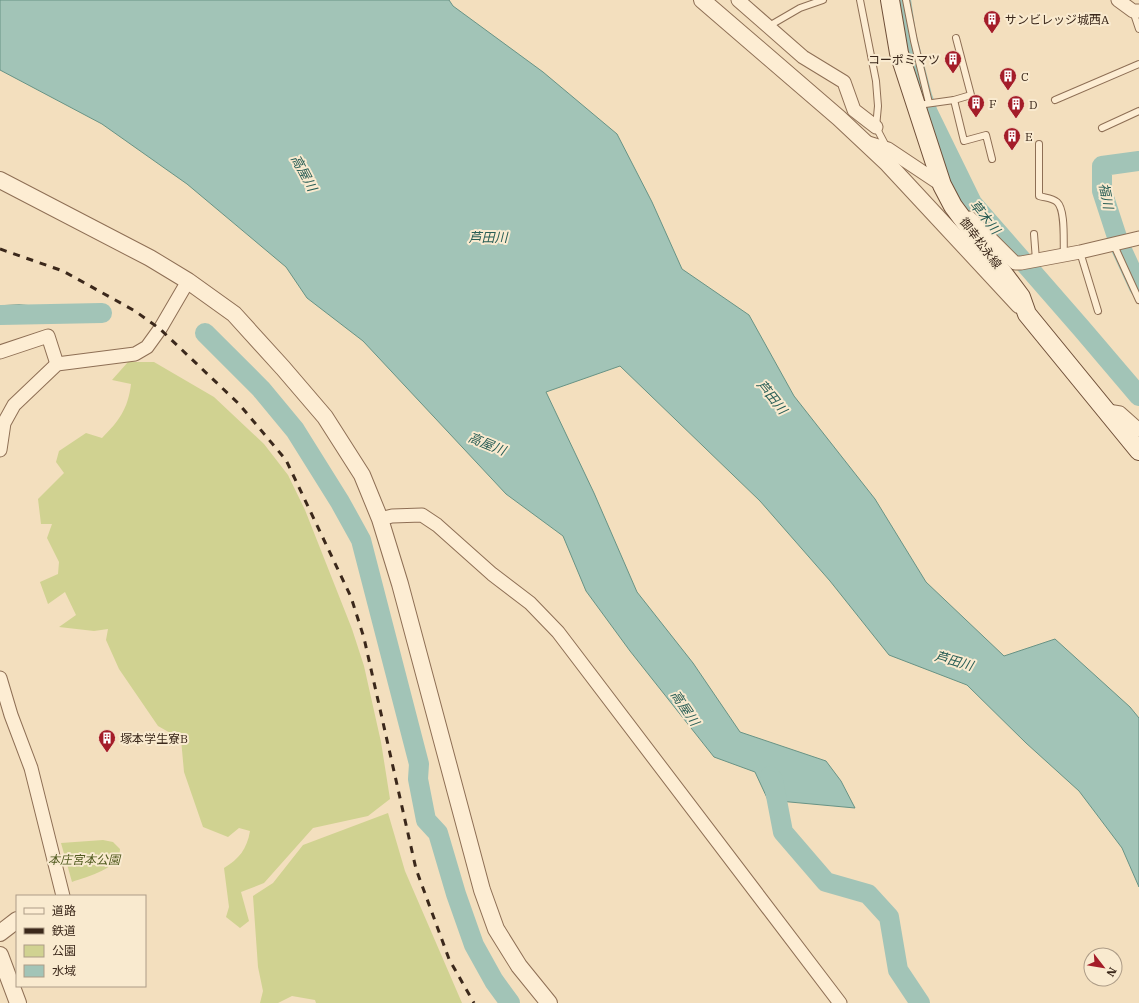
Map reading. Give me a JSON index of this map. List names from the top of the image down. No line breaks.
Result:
{"streets":{"main road":["御幸松永線"]},"water":["高屋川","福川","草木川","芦田川"],"parks":["本庄宮本公園"],"places":{"building":["サンビレッジ城西A","コーポミマツ","C","F","D","E","塚本学生寮B"]},"legend":["道路","鉄道","公園","水域"],"north":"bottom right"}
